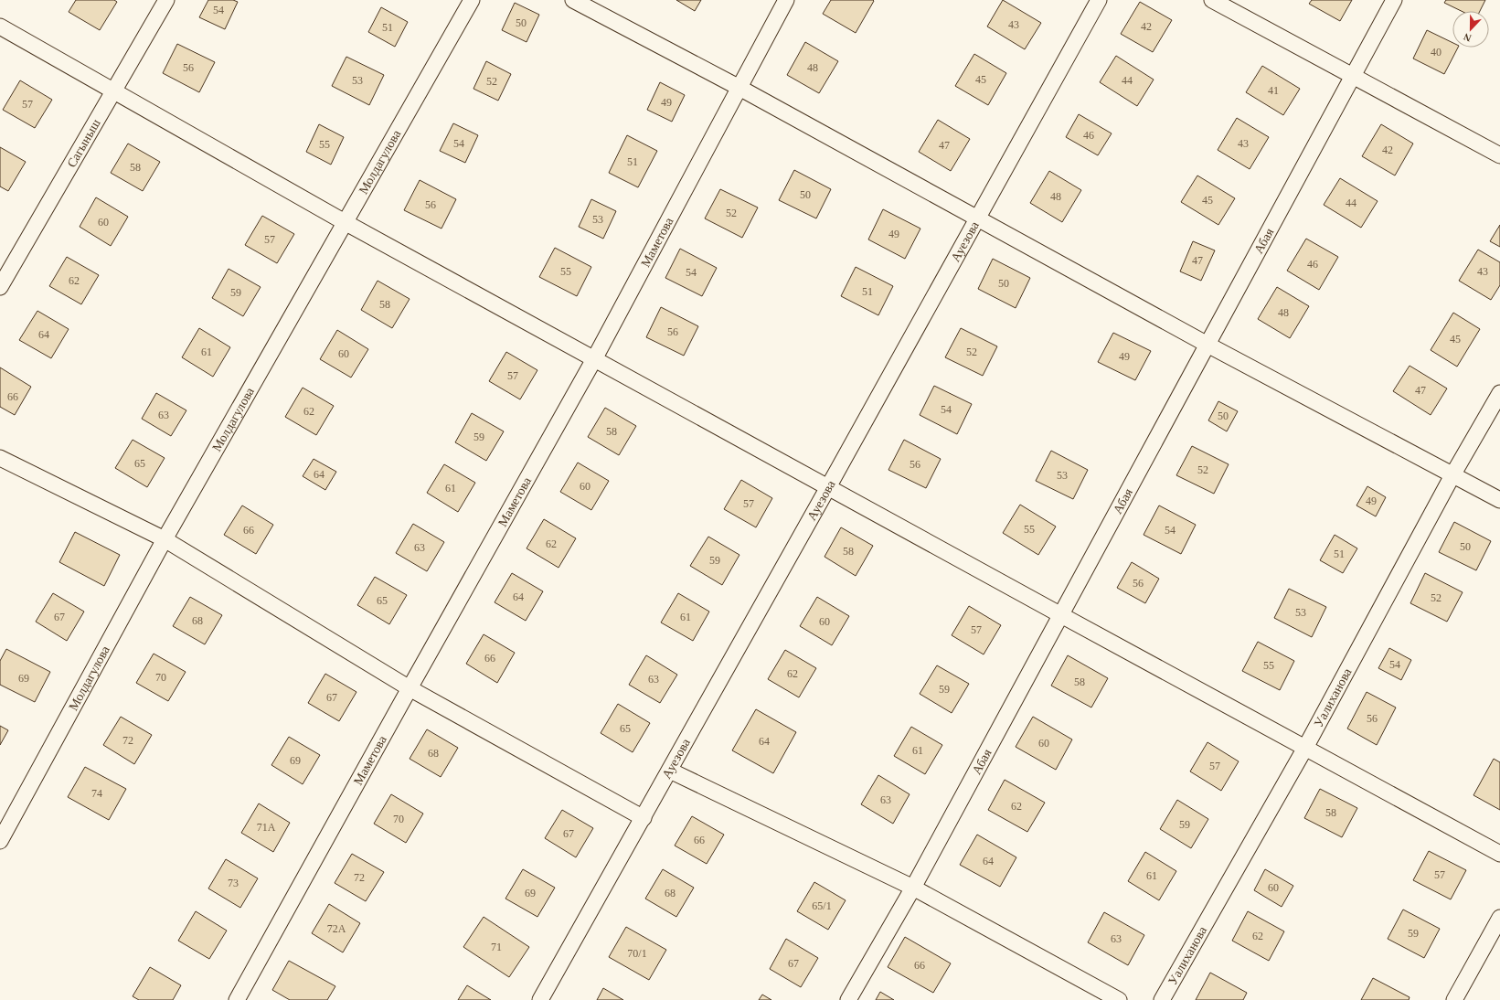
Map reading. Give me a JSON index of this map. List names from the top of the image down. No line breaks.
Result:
{"streets":{"street":["Сагыныш","Молдагулова","Абая","Маметова","Ауезова","Уалиханова"]},"house_numbers":["54","50","43","42","51","40","56","48","45","53","44","52","41","49","57","46","54","43","55","47","42","51","58","50","48","45","44","56","52","53","60","49","57","47","46","55","43","54","62","50","51","59","58","48","56","64","45","61","52","60","49","57","47","66","54","62","63","50","58","59","65","56","52","64","53","60","61","49","57","55","66","54","62","50","63","58","51","59","56","64","52","65","53","67","61","68","60","57","66","54","55","62","70","69","63","58","59","67","56","65","72","64","60","61","68","69","57","74","63","62","58","70","59","71А","67","66","64","57","61","72","73","60","69","68","65/1","72А","59","62","63","71","70/1","67","66"],"north":"bottom"}
